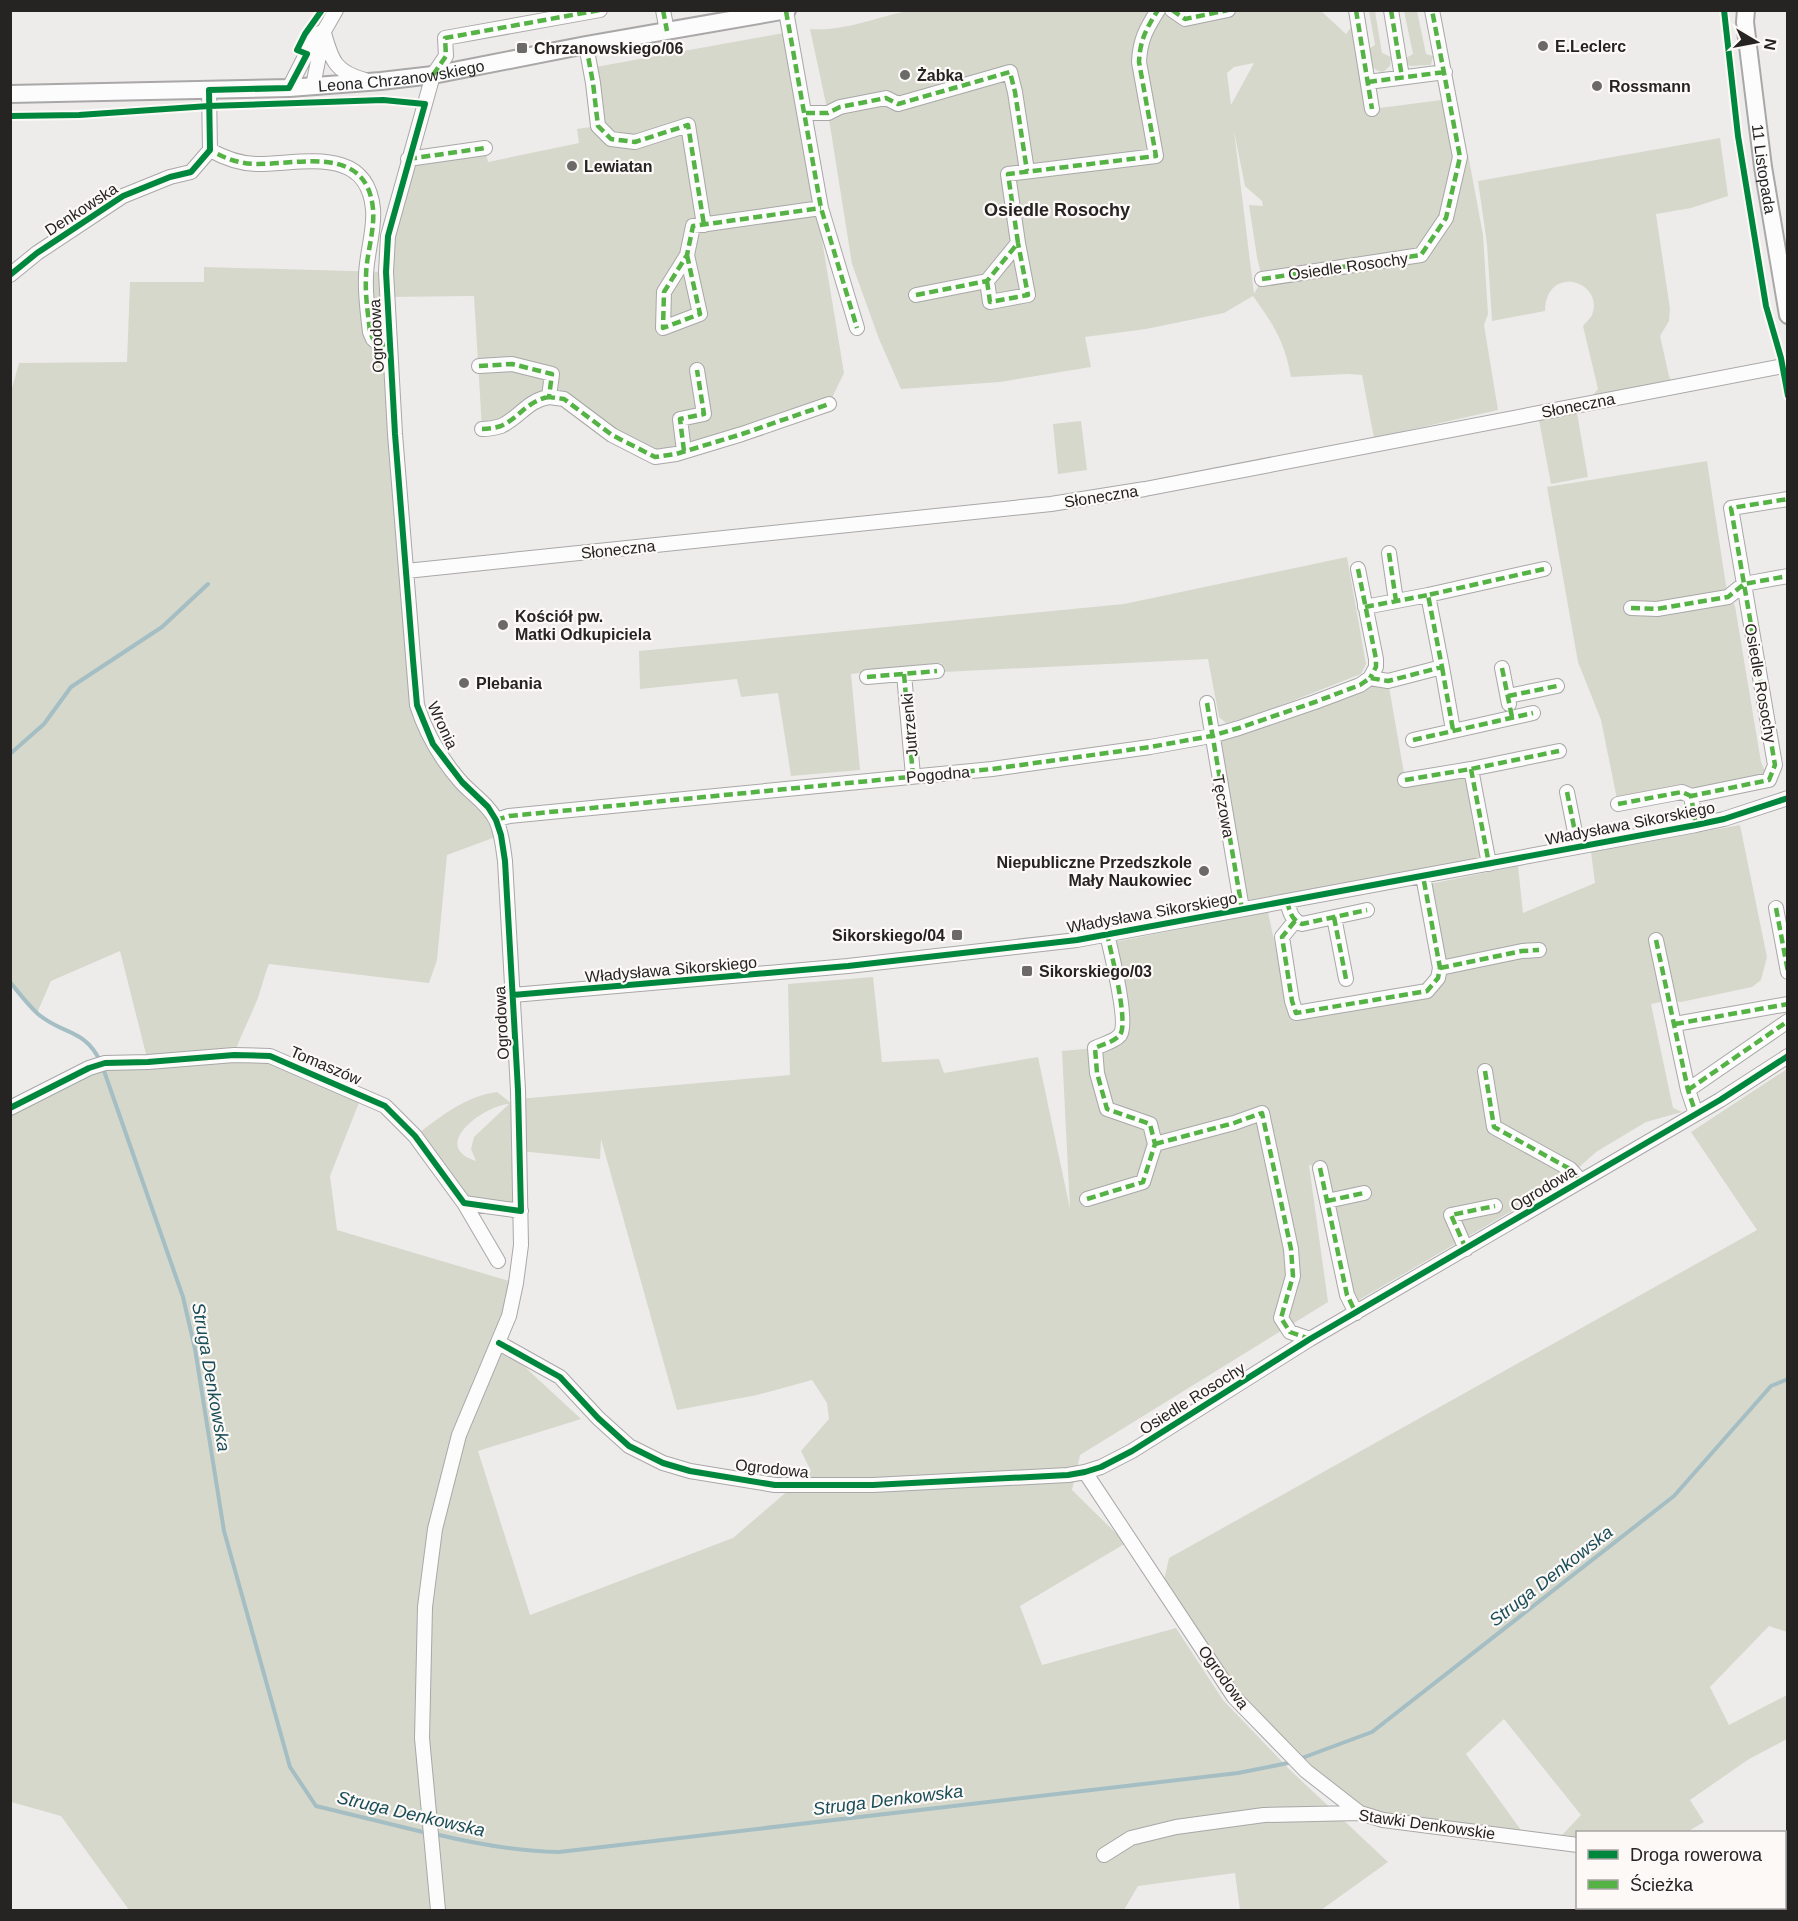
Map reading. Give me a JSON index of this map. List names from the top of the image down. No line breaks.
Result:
{"streets":{"street":["Leona Chrzanowskiego","11 Listopada","Denkowska","Osiedle Rosochy","Ogrodowa","Słoneczna","Wronia","Jutrzenki","Pogodna","Tęczowa","Władysława Sikorskiego","Tomaszów","Stawki Denkowskie"]},"crossings":[["Leona Chrzanowskiego","Ogrodowa"],["Osiedle Rosochy","Ogrodowa"],["Ogrodowa","Słoneczna"],["Ogrodowa","Wronia"],["Ogrodowa","Władysława Sikorskiego"],["Ogrodowa","Stawki Denkowskie"],["Słoneczna","Wronia"],["Wronia","Pogodna"],["Jutrzenki","Pogodna"],["Pogodna","Tęczowa"],["Tęczowa","Władysława Sikorskiego"]],"districts":["Osiedle Rosochy"],"water":["Struga Denkowska"],"places":{"other":["E.Leclerc","Żabka","Rossmann","Lewiatan","Kościół pw. Matki Odkupiciela","Plebania","Niepubliczne Przedszkole Mały Naukowiec"],"transit":["Chrzanowskiego/06","Sikorskiego/04","Sikorskiego/03"]},"legend":["Droga rowerowa","Ścieżka"],"north":"right"}
